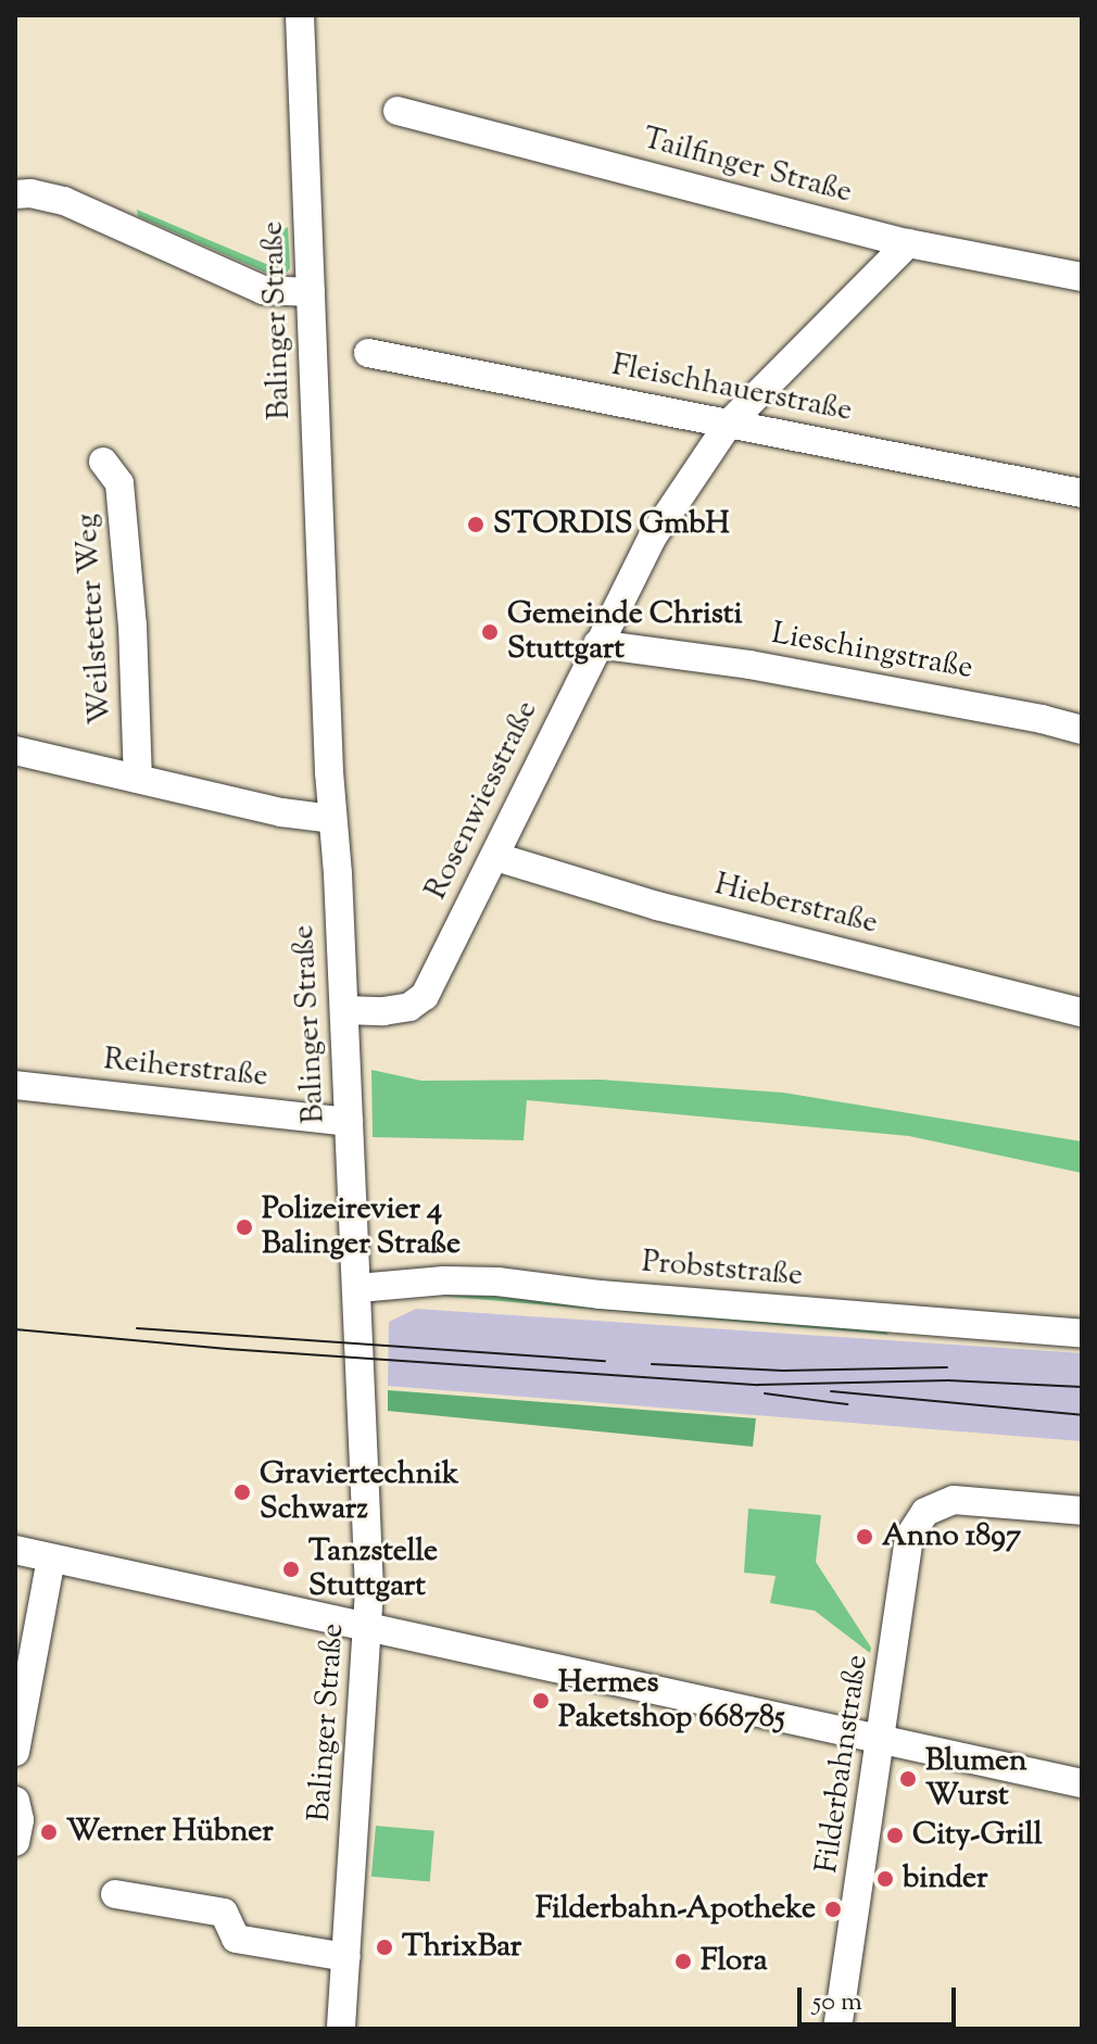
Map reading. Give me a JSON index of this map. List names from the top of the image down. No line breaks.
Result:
{"streets":{"street":["Tailfinger Straße","Balinger Straße","Fleischhauerstraße","Weilstetter Weg","Lieschingstraße","Rosenwiesstraße","Hieberstraße","Reiherstraße","Probststraße","Filderbahnstraße"]},"crossings":[["Tailfinger Straße","Rosenwiesstraße"],["Balinger Straße","Weilstetter Weg"],["Balinger Straße","Rosenwiesstraße"],["Balinger Straße","Reiherstraße"],["Balinger Straße","Probststraße"],["Fleischhauerstraße","Rosenwiesstraße"],["Lieschingstraße","Rosenwiesstraße"],["Rosenwiesstraße","Hieberstraße"]],"places":["STORDIS GmbH","Gemeinde Christi Stuttgart","Polizeirevier 4 Balinger Straße","Graviertechnik Schwarz","Anno 1897","Tanzstelle Stuttgart","Hermes Paketshop 668785","Blumen Wurst","Werner Hübner","City-Grill","binder","Filderbahn-Apotheke","ThrixBar","Flora"],"scale_bar":"50 m"}
